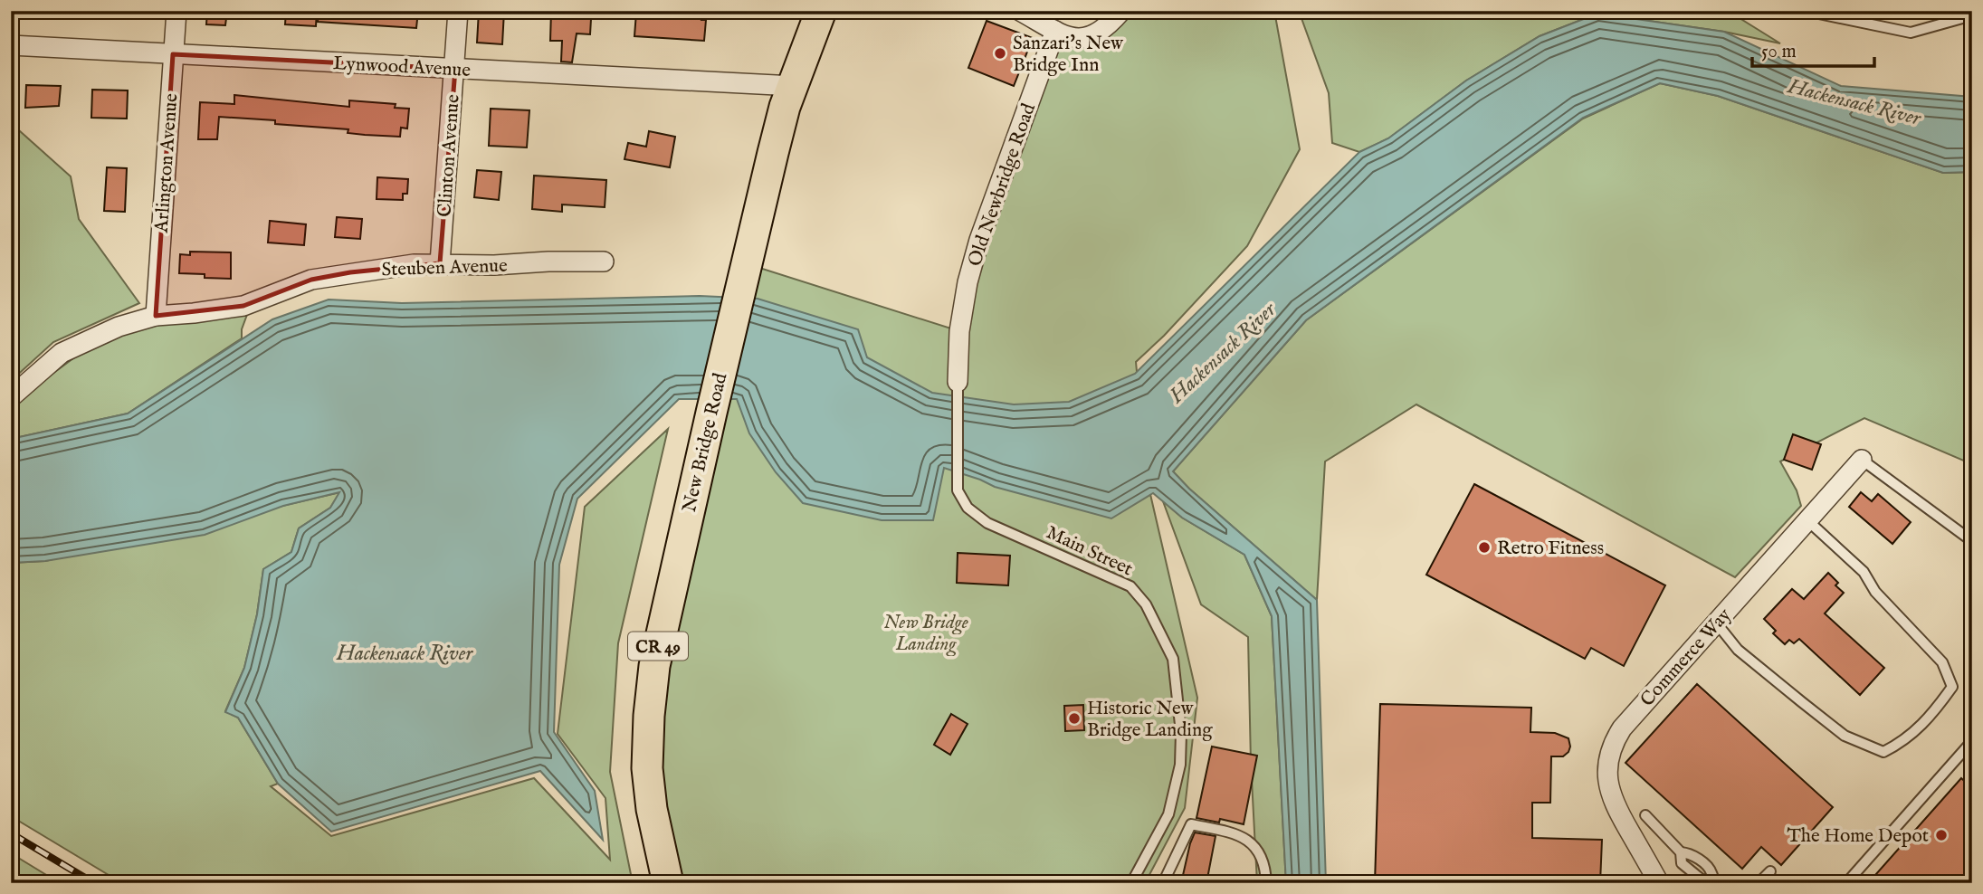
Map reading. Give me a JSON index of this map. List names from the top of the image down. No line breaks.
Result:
{"streets":{"main road":["New Bridge Road","CR 49"],"street":["Lynwood Avenue","Clinton Avenue","Arlington Avenue","Old Newbridge Road","Steuben Avenue","Commerce Way"],"lane":["Main Street"]},"crossings":[["Lynwood Avenue","Clinton Avenue"],["Lynwood Avenue","Arlington Avenue"],["Lynwood Avenue","New Bridge Road"],["Clinton Avenue","Steuben Avenue"],["Arlington Avenue","Steuben Avenue"],["Old Newbridge Road","Main Street"]],"water":["Hackensack River"],"parks":["New Bridge Landing"],"places":["Sanzari's New Bridge Inn","Retro Fitness","Historic New Bridge Landing","The Home Depot"],"scale_bar":"50 m"}
